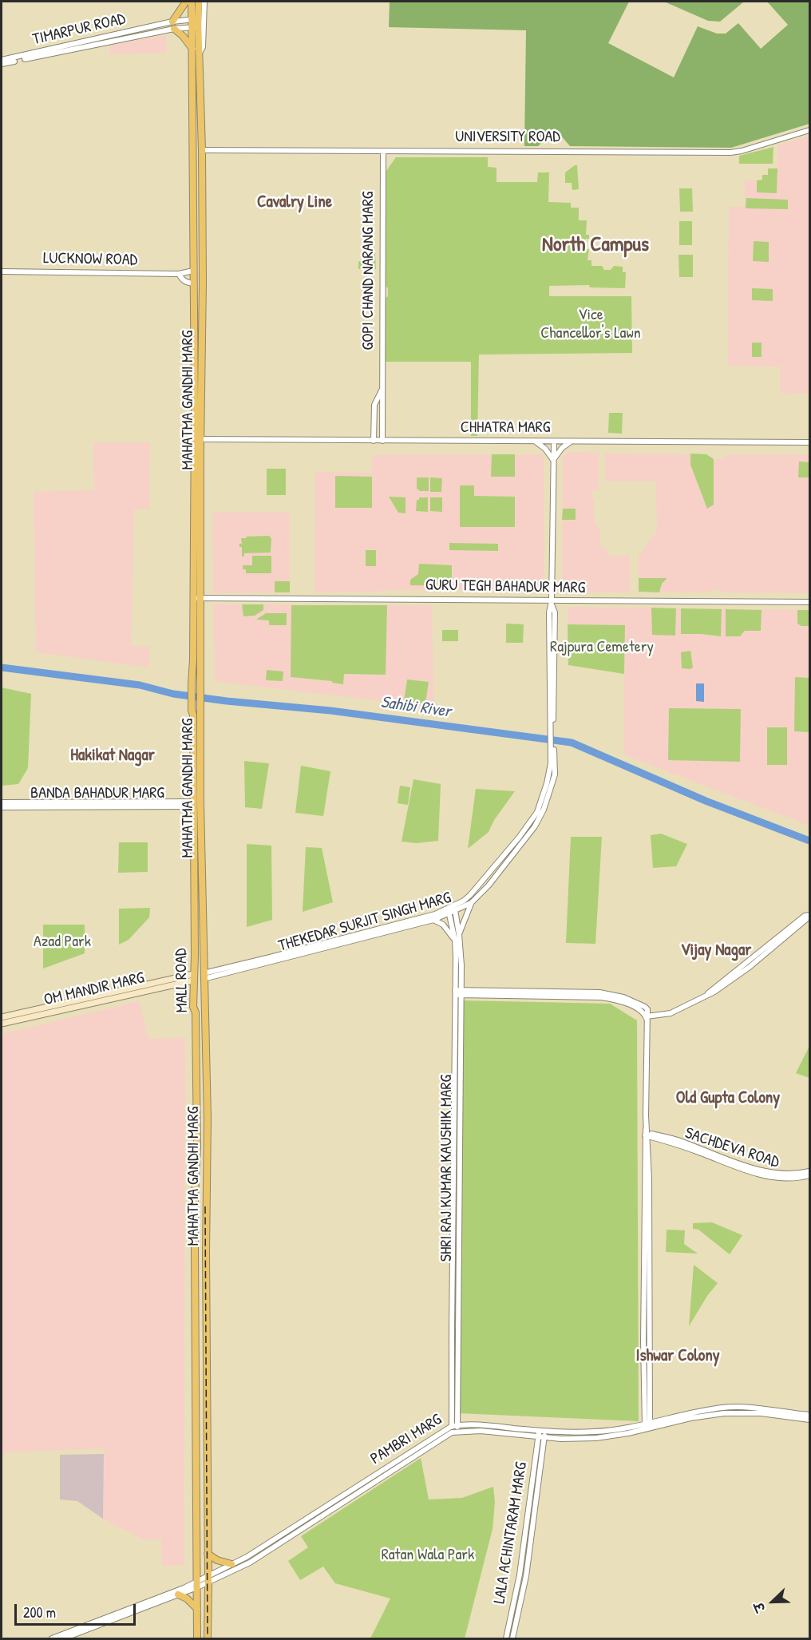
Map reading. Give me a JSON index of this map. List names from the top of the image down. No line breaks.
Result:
{"streets":{"main road":["MAHATMA GANDHI MARG","MALL ROAD","OM MANDIR MARG"],"street":["TIMARPUR ROAD","UNIVERSITY ROAD","LUCKNOW ROAD","GOPI CHAND NARANG MARG","CHHATRA MARG","GURU TEGH BAHADUR MARG","BANDA BAHADUR MARG","THEKEDAR SURJIT SINGH MARG","SACHDEVA ROAD","SHRI RAJ KUMAR KAUSHIK MARG","PAMBRI MARG","LALA ACHINTARAM MARG"]},"crossings":[["TIMARPUR ROAD","MAHATMA GANDHI MARG"],["UNIVERSITY ROAD","GOPI CHAND NARANG MARG"],["UNIVERSITY ROAD","MAHATMA GANDHI MARG"],["LUCKNOW ROAD","MAHATMA GANDHI MARG"],["GOPI CHAND NARANG MARG","CHHATRA MARG"],["MAHATMA GANDHI MARG","CHHATRA MARG"],["MAHATMA GANDHI MARG","GURU TEGH BAHADUR MARG"],["MAHATMA GANDHI MARG","THEKEDAR SURJIT SINGH MARG"],["MAHATMA GANDHI MARG","MALL ROAD"],["MAHATMA GANDHI MARG","PAMBRI MARG"],["BANDA BAHADUR MARG","MALL ROAD"],["THEKEDAR SURJIT SINGH MARG","SHRI RAJ KUMAR KAUSHIK MARG"],["MALL ROAD","OM MANDIR MARG"],["SHRI RAJ KUMAR KAUSHIK MARG","PAMBRI MARG"],["PAMBRI MARG","LALA ACHINTARAM MARG"]],"districts":["Cavalry Line","North Campus","Hakikat Nagar","Vijay Nagar","Old Gupta Colony","Ishwar Colony"],"water":["Sahibi River"],"parks":["Vice Chancellor's Lawn","Rajpura Cemetery","Azad Park","Ratan Wala Park"],"scale_bar":"200 m","north":"bottom left"}
